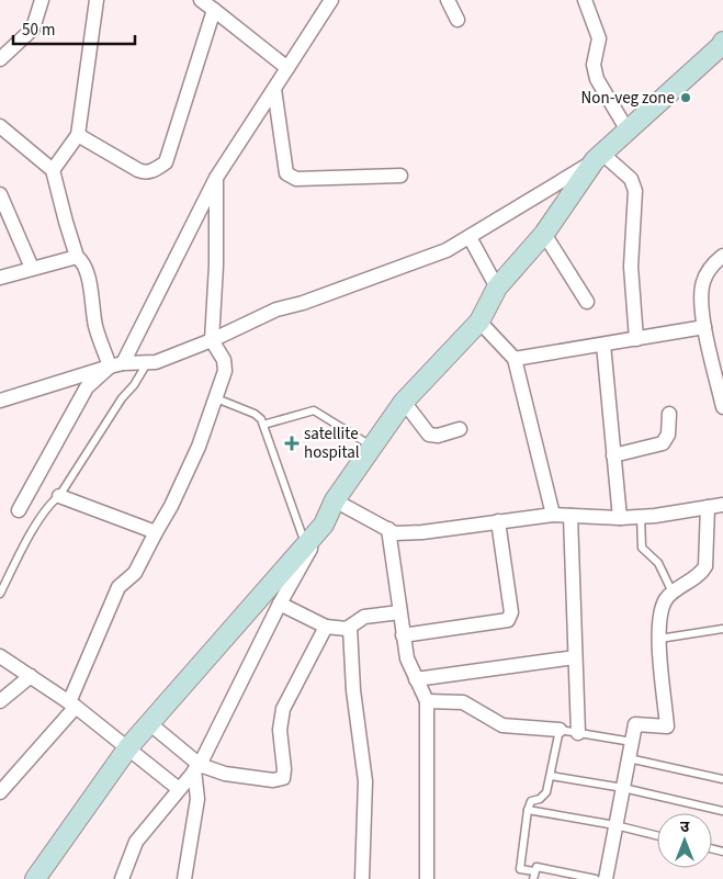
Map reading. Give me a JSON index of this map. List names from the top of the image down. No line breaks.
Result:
{"places":{"other":["Non-veg zone"],"health":["satellite hospital"]},"scale_bar":"50 m","north":"top"}
